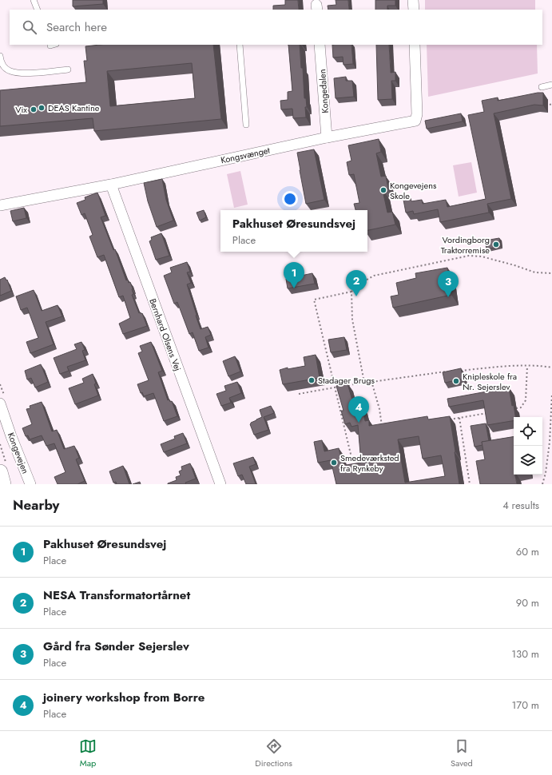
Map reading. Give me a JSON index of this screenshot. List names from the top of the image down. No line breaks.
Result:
{"streets":{"street":["Kongedalen","Kongsvænget","Bernhard Olsens Vej","Kongevejen"]},"crossings":[["Kongedalen","Kongsvænget"],["Kongsvænget","Bernhard Olsens Vej"]],"places":["DEAS Kantine","Vix","Kongevejens Skole","Vordingborg Traktorremise","Stadager Brugs","Knipleskole fra Nr. Sejerslev","Smedeværksted fra Rynkeby"],"page":{"search":"Search here","popup":["Pakhuset Øresundsvej","Place"],"pins":["1","2","3","4"],"heading":["Nearby","4 results"],"list":[{"mark":"1","name":"Pakhuset Øresundsvej","note":"Place","value":"60 m"},{"mark":"2","name":"NESA Transformatortårnet","note":"Place","value":"90 m"},{"mark":"3","name":"Gård fra Sønder Sejerslev","note":"Place","value":"130 m"},{"mark":"4","name":"joinery workshop from Borre","note":"Place","value":"170 m"}],"nav":["Map","Directions","Saved"]}}
